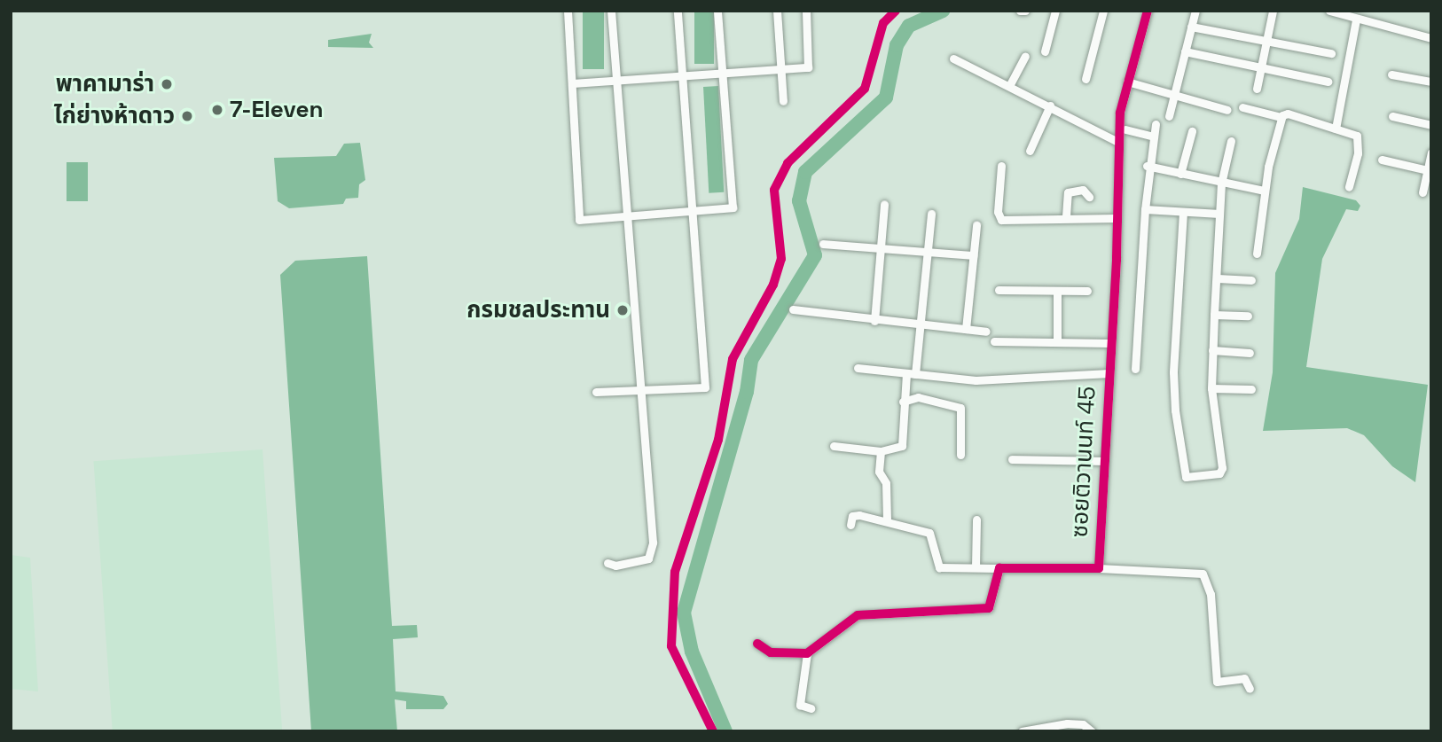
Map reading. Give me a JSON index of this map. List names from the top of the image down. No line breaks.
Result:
{"streets":{"street":["ซอยติวานนท์ 45"]},"places":["พาคามาร่า","7-Eleven","ไก่ย่างห้าดาว","กรมชลประทาน"]}
